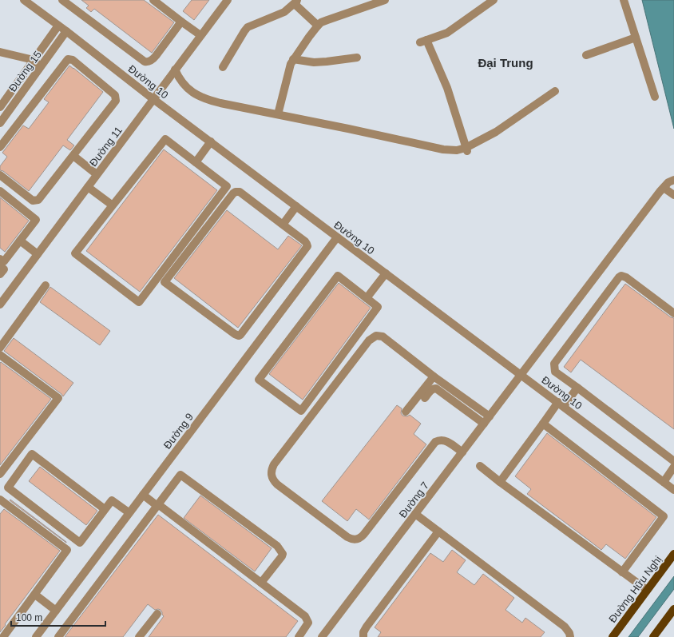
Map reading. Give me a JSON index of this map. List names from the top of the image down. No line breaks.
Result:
{"streets":{"main road":["Đường Hữu Nghị"],"street":["Đường 15","Đường 10","Đường 11","Đường 9","Đường 7"]},"crossings":[["Đường 15","Đường 10"],["Đường 10","Đường 11"],["Đường 10","Đường 9"],["Đường 10","Đường 7"]],"districts":["Đại Trung"],"scale_bar":"100 m"}
